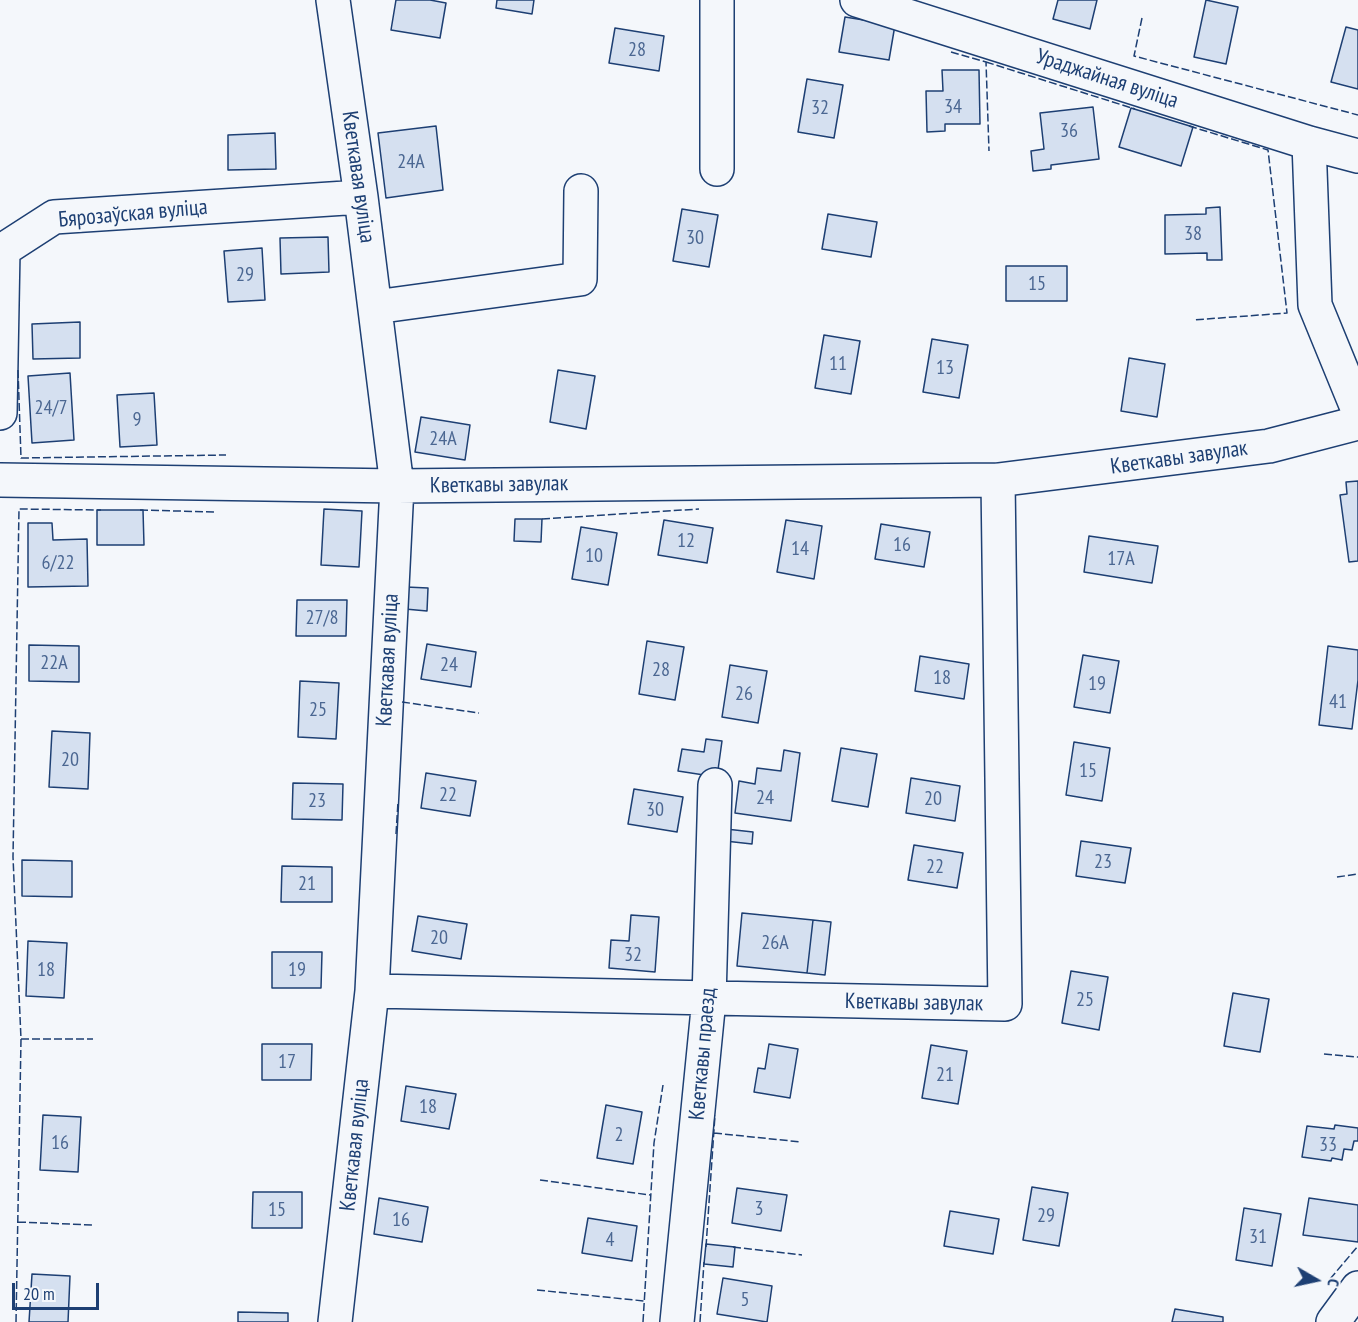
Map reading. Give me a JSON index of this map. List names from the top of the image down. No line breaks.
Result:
{"streets":{"street":["Ураджайная вуліца","Кветкавая вуліца","Бярозаўская вуліца","Кветкавы завулак","Кветкавы праезд"]},"crossings":[["Кветкавая вуліца","Бярозаўская вуліца"],["Кветкавая вуліца","Кветкавы завулак"],["Кветкавы завулак","Кветкавы праезд"]],"house_numbers":["28","34","32","36","24А","38","30","29","15","11","13","24/7","9","24А","12","16","14","10","17А","6/22","27/8","22А","24","28","18","19","26","41","25","20","15","22","24","20","23","30","23","22","21","20","26А","32","18","19","25","17","21","18","2","16","33","3","15","29","16","31","4","5"],"scale_bar":"20 m","north":"right"}
